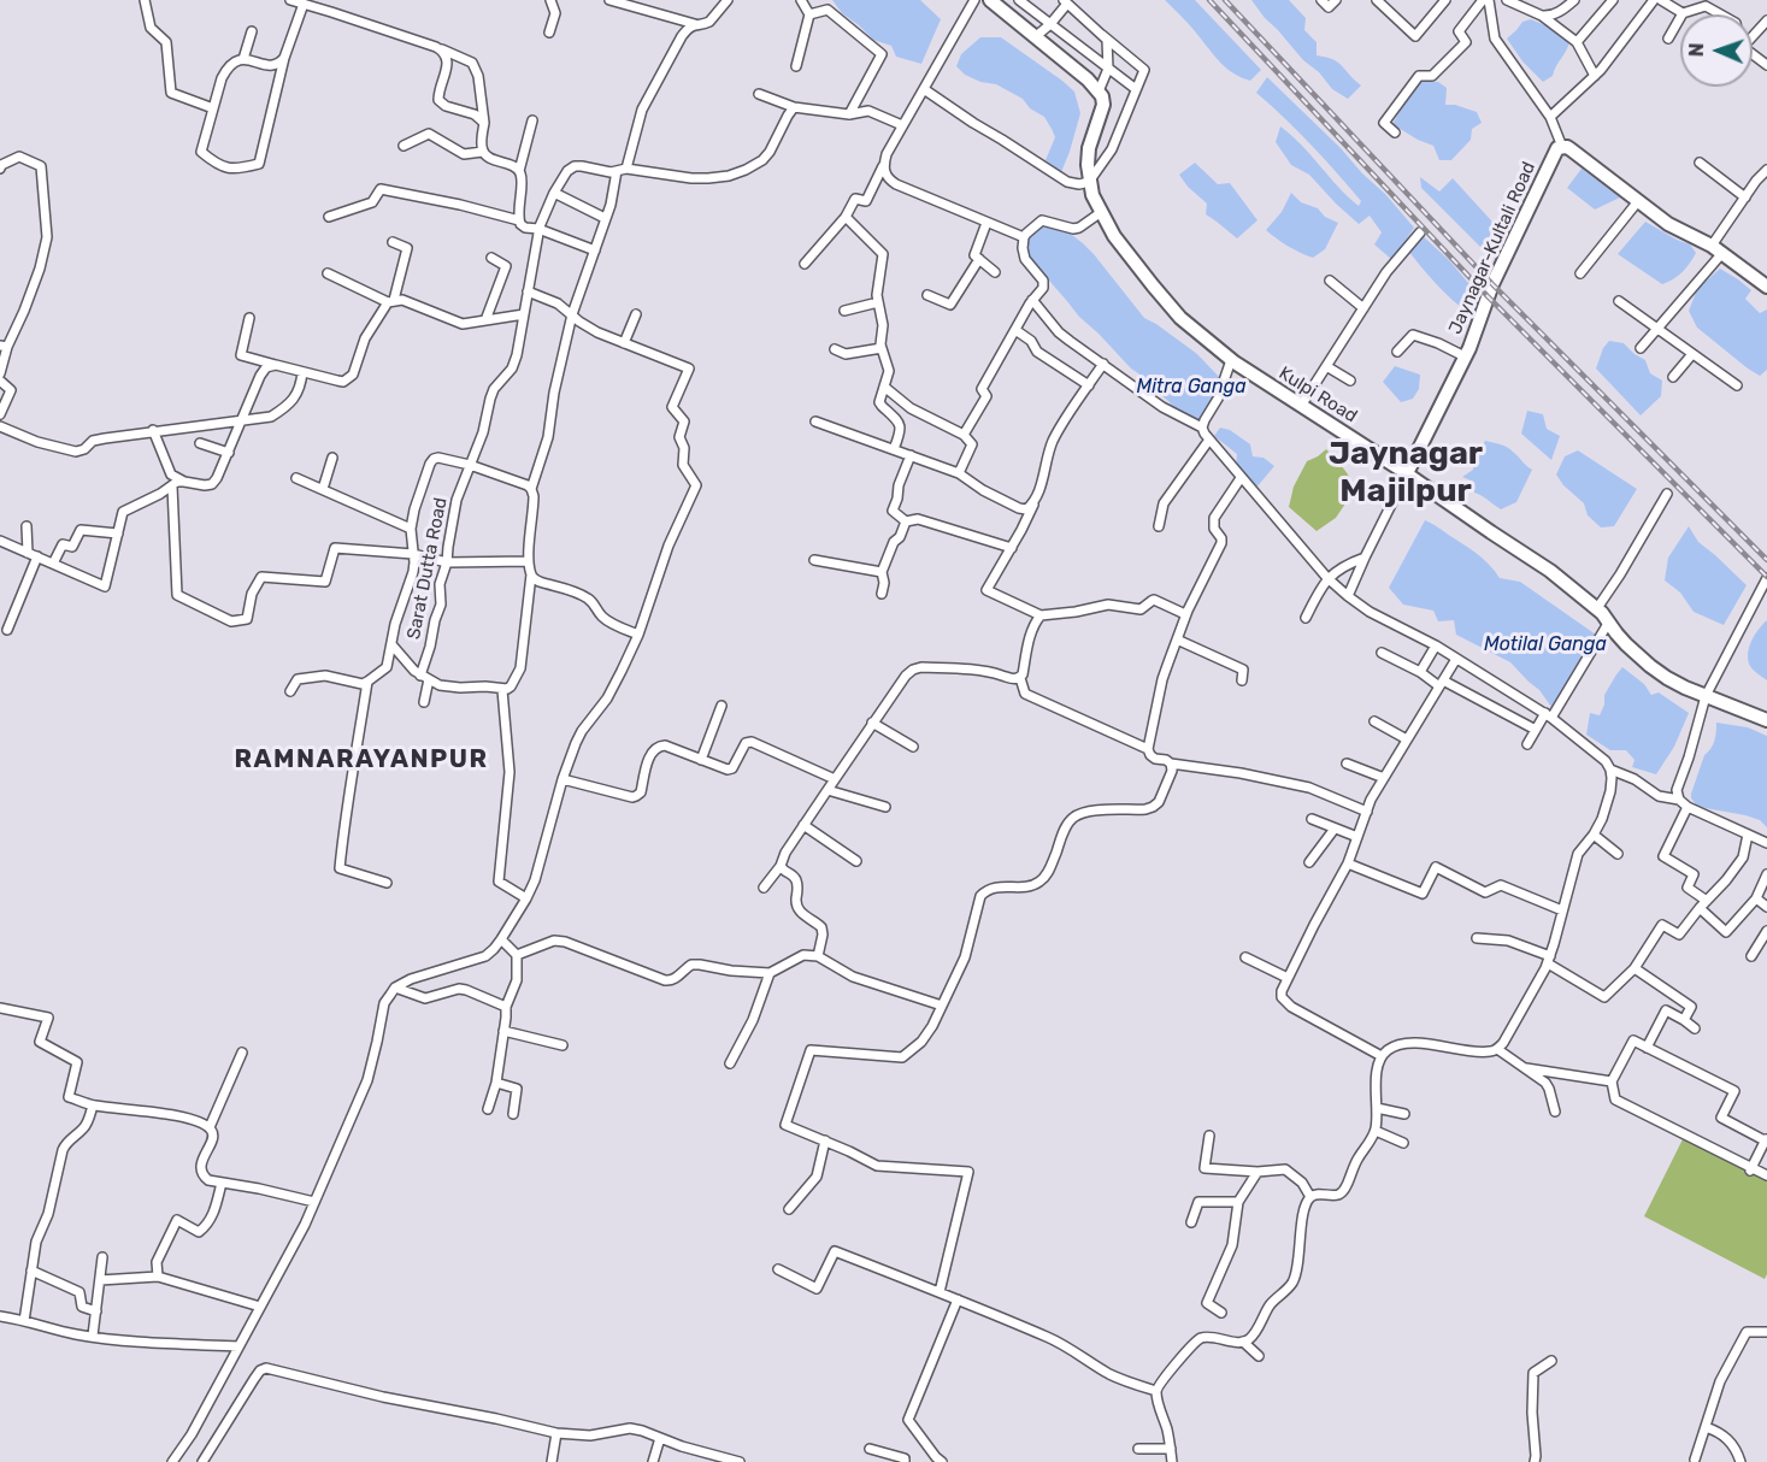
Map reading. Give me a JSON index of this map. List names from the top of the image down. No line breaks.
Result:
{"streets":{"main road":["Jaynagar-Kultali Road","Kulpi Road"],"street":["Sarat Dutta Road"]},"crossings":[["Jaynagar-Kultali Road","Kulpi Road"]],"districts":["Jaynagar Majilpur","RAMNARAYANPUR"],"water":["Mitra Ganga","Motilal Ganga"],"north":"left"}
